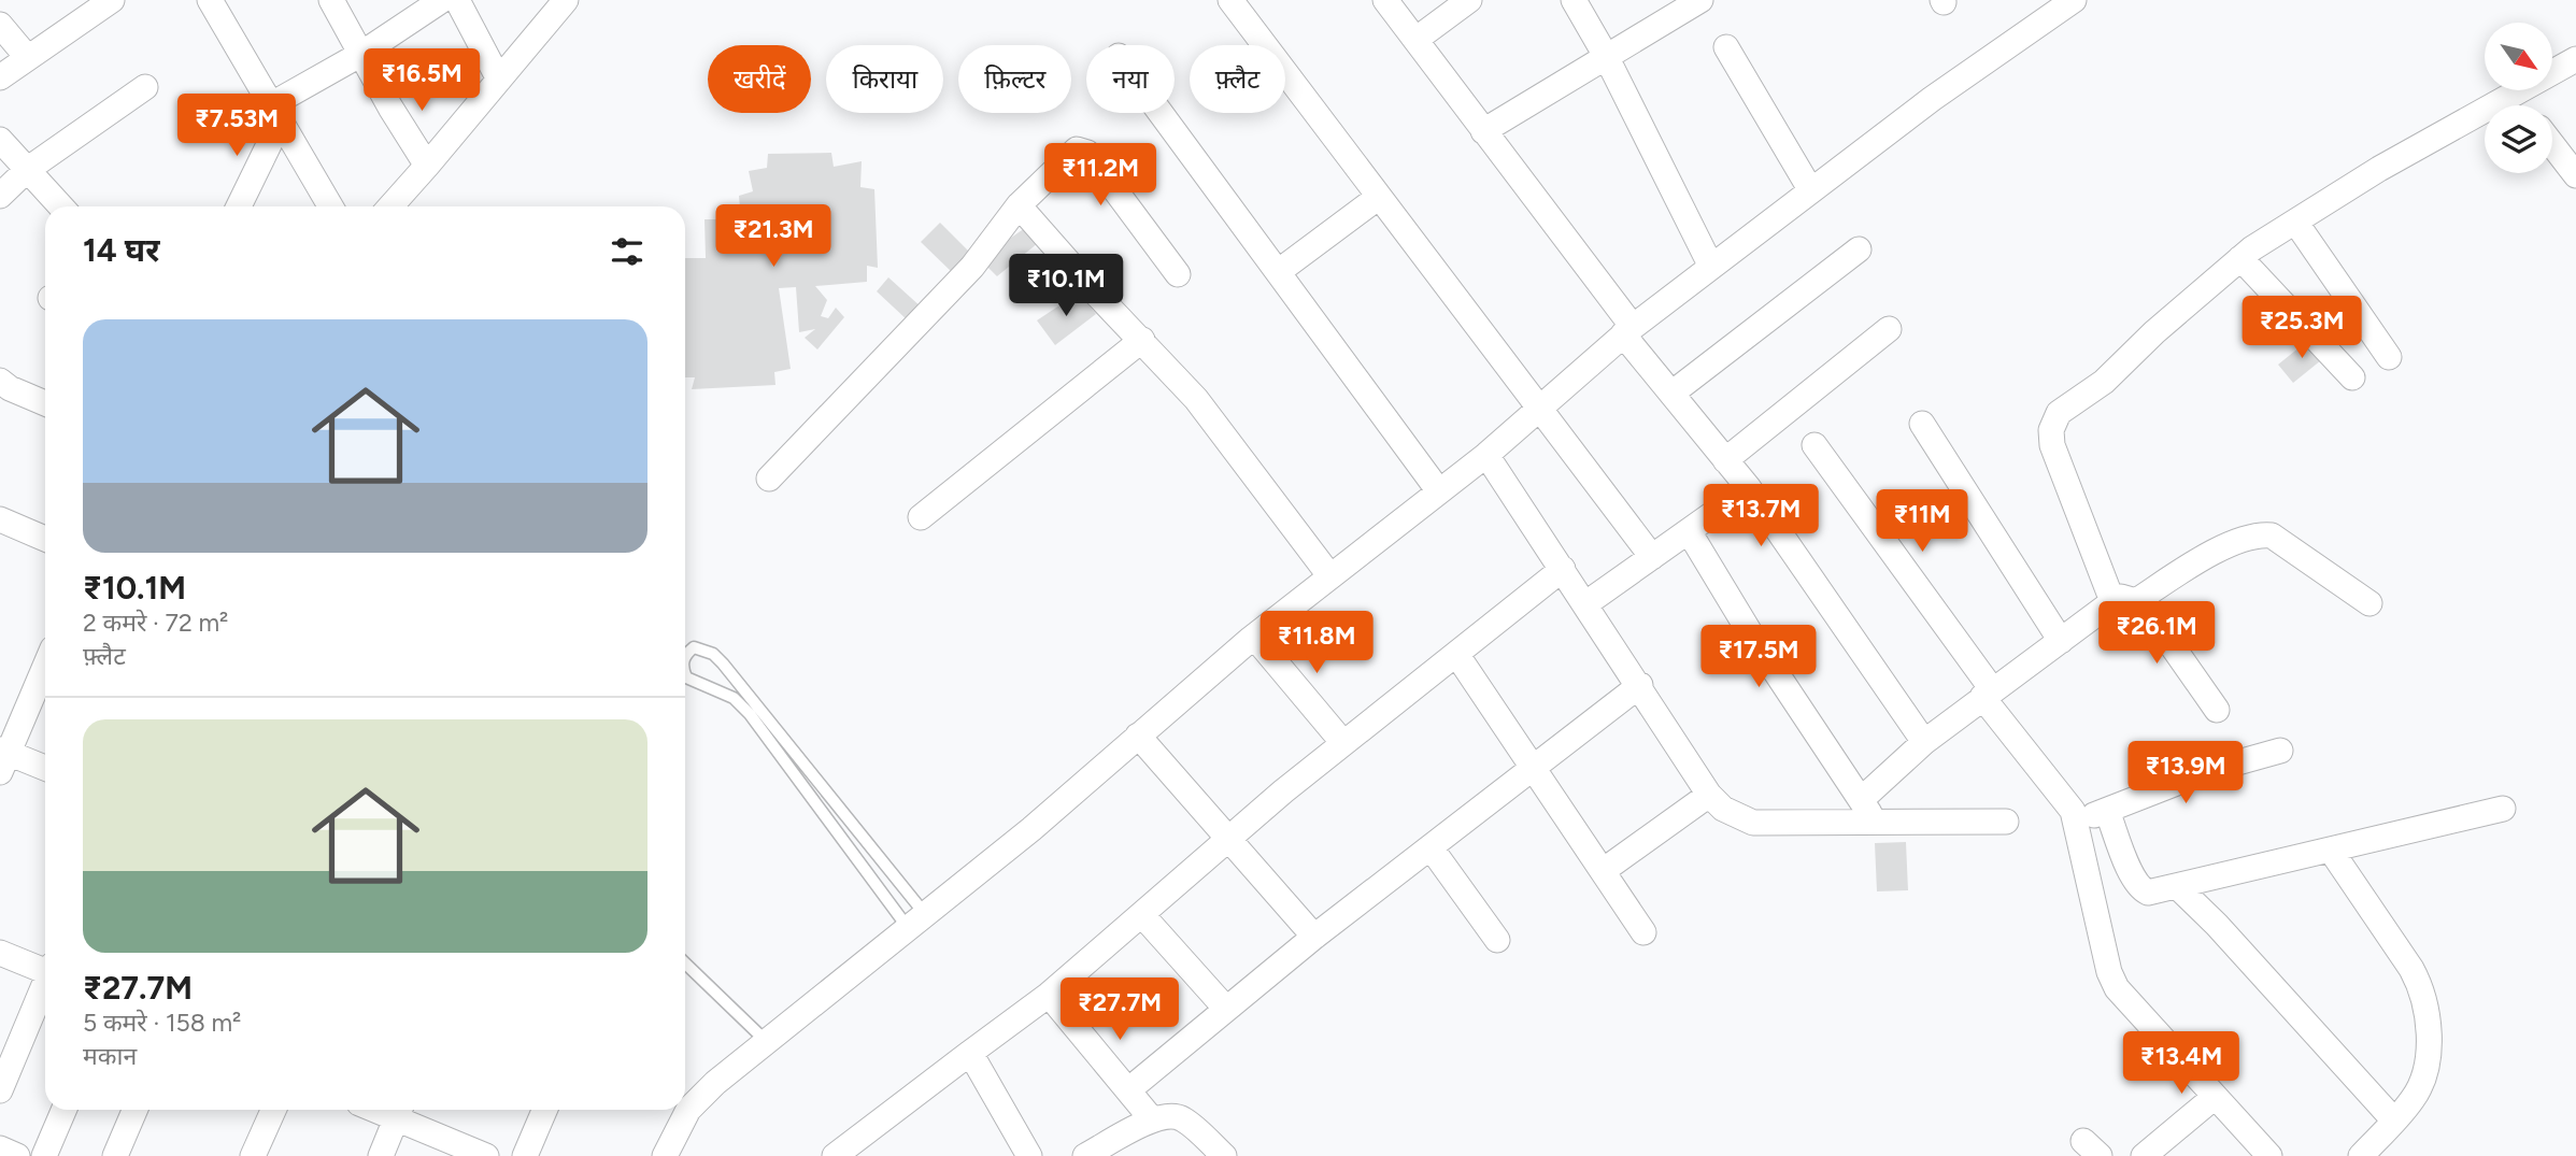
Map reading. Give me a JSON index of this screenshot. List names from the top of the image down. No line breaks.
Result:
{"north":"bottom right","page":{"chip":["खरीदें","किराया","फ़िल्टर","नया","फ़्लैट"],"price":["₹16.5M","₹7.53M","₹11.2M","₹21.3M","₹10.1M","₹25.3M","₹13.7M","₹11M","₹26.1M","₹11.8M","₹17.5M","₹13.9M","₹27.7M","₹13.4M"],"heading":"14 घर","list":[{"name":"₹10.1M","note":"2 कमरे · 72 m² · फ़्लैट"},{"name":"₹27.7M","note":"5 कमरे · 158 m² · मकान"}]}}
